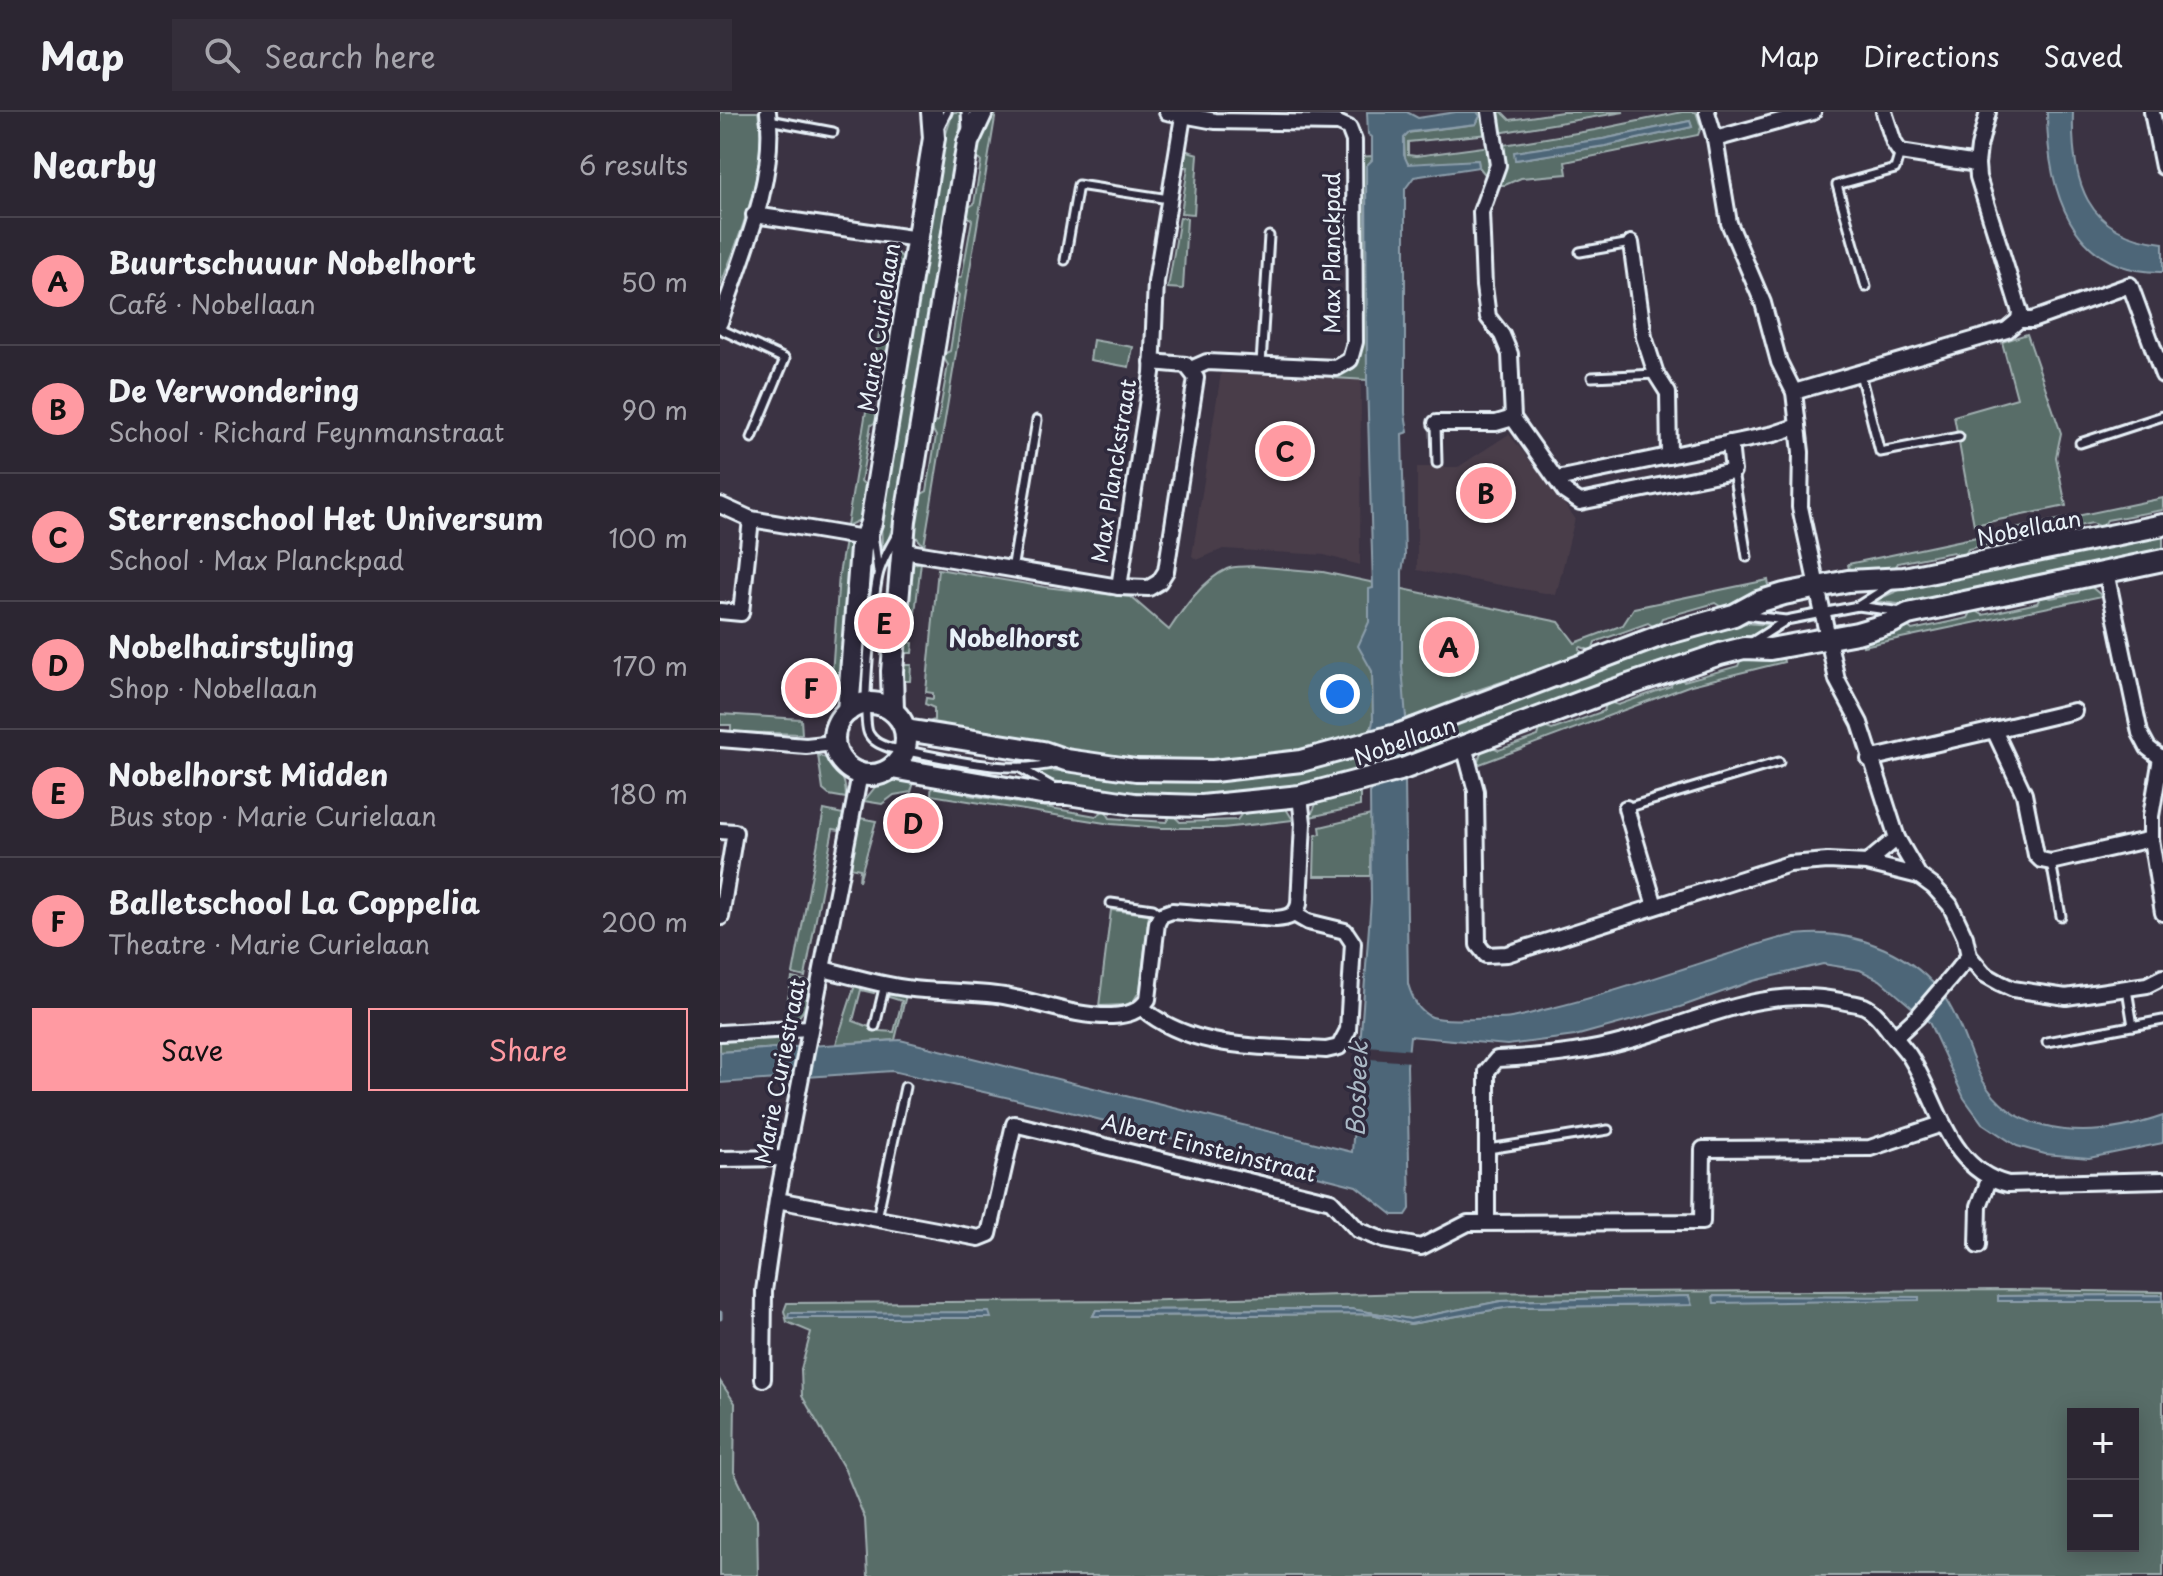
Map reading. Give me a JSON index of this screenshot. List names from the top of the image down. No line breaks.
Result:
{"streets":{"street":["Max Planckpad","Marie Curielaan","Max Planckstraat","Nobellaan","Marie Curiestraat","Albert Einsteinstraat"]},"crossings":[["Max Planckpad","Max Planckstraat"],["Marie Curielaan","Max Planckstraat"],["Marie Curiestraat","Albert Einsteinstraat"]],"districts":["Nobelhorst"],"water":["Bosbeek"],"page":{"header":"Map","search":"Search here","nav":["Map","Directions","Saved"],"heading":["Nearby","6 results"],"list":[{"mark":"A","name":"Buurtschuuur Nobelhort","note":"Café · Nobellaan","value":"50 m"},{"mark":"B","name":"De Verwondering","note":"School · Richard Feynmanstraat","value":"90 m"},{"mark":"C","name":"Sterrenschool Het Universum","note":"School · Max Planckpad","value":"100 m"},{"mark":"D","name":"Nobelhairstyling","note":"Shop · Nobellaan","value":"170 m"},{"mark":"E","name":"Nobelhorst Midden","note":"Bus stop · Marie Curielaan","value":"180 m"},{"mark":"F","name":"Balletschool La Coppelia","note":"Theatre · Marie Curielaan","value":"200 m"}],"pins":["C","B","E","A","F","D"],"buttons":["Save","Share"],"map_buttons":["+","−"]}}
